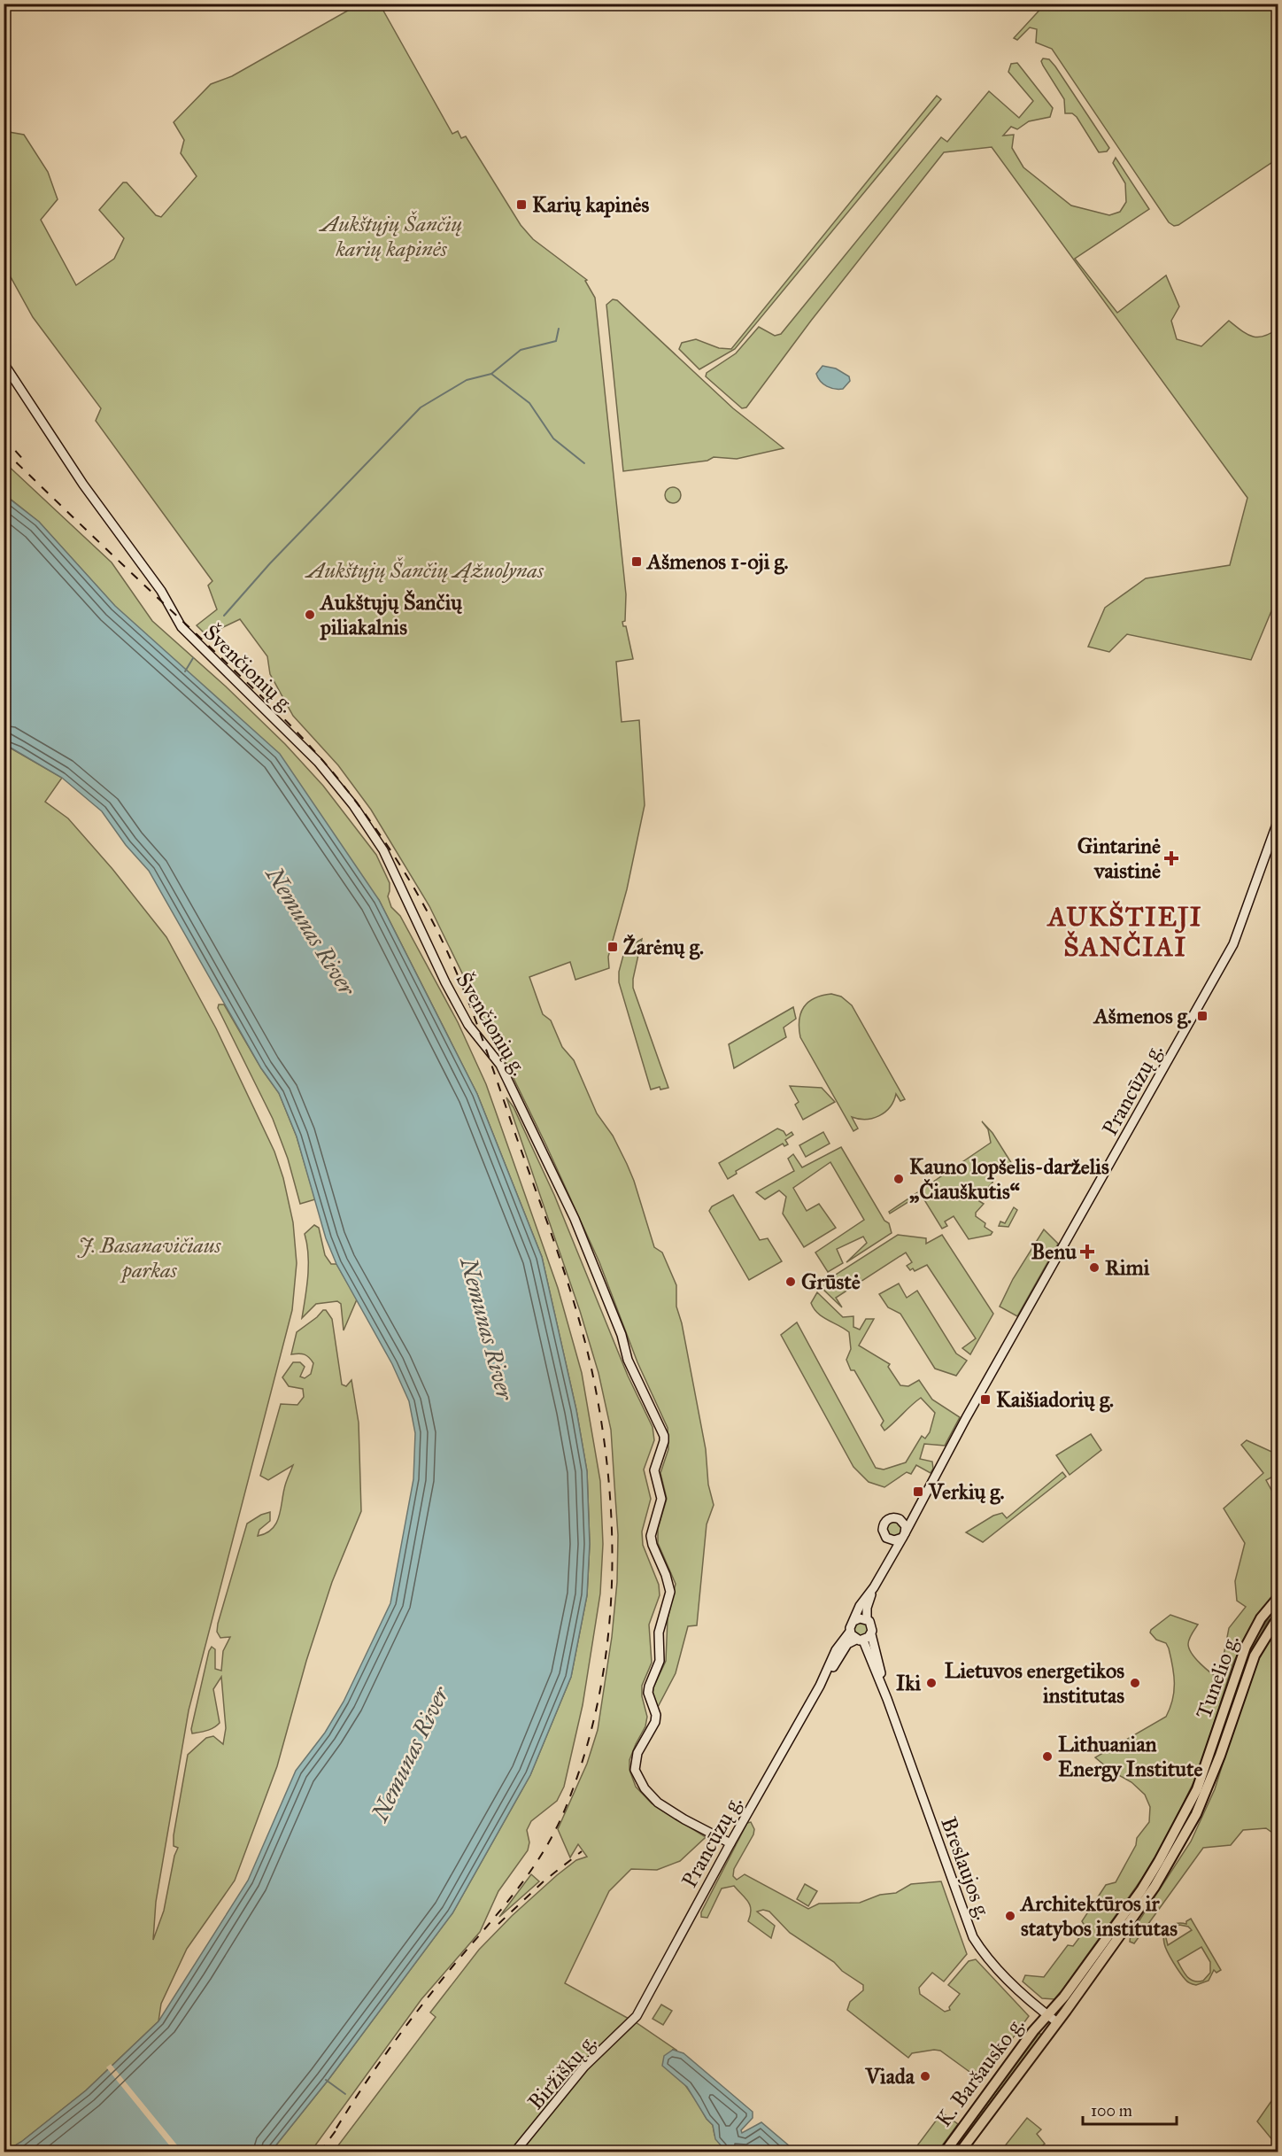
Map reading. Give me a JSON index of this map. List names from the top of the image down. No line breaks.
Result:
{"streets":{"main road":["Tunelio g.","K. Baršausko g."],"street":["Švenčionių g.","Prancūzų g.","Breslaujos g.","Biržiškų g."]},"crossings":[["Švenčionių g.","Prancūzų g."],["Prancūzų g.","Breslaujos g."],["Prancūzų g.","Biržiškų g."],["Tunelio g.","Breslaujos g."],["Tunelio g.","K. Baršausko g."],["Breslaujos g.","K. Baršausko g."]],"districts":["AUKŠTIEJI ŠANČIAI"],"water":["Nemunas River"],"parks":["Aukštųjų Šančių karių kapinės","Aukštųjų Šančių Ąžuolynas","J. Basanavičiaus parkas"],"places":{"transit":["Karių kapinės","Ašmenos 1-oji g.","Žarėnų g.","Ašmenos g.","Kaišiadorių g.","Verkių g."],"other":["Aukštųjų Šančių piliakalnis","Kauno lopšelis-darželis „Čiauškutis“","Rimi","Grūstė","Iki","Lietuvos energetikos institutas","Lithuanian Energy Institute","Architektūros ir statybos institutas","Viada"],"health":["Gintarinė vaistinė","Benu"]},"scale_bar":"100 m"}
